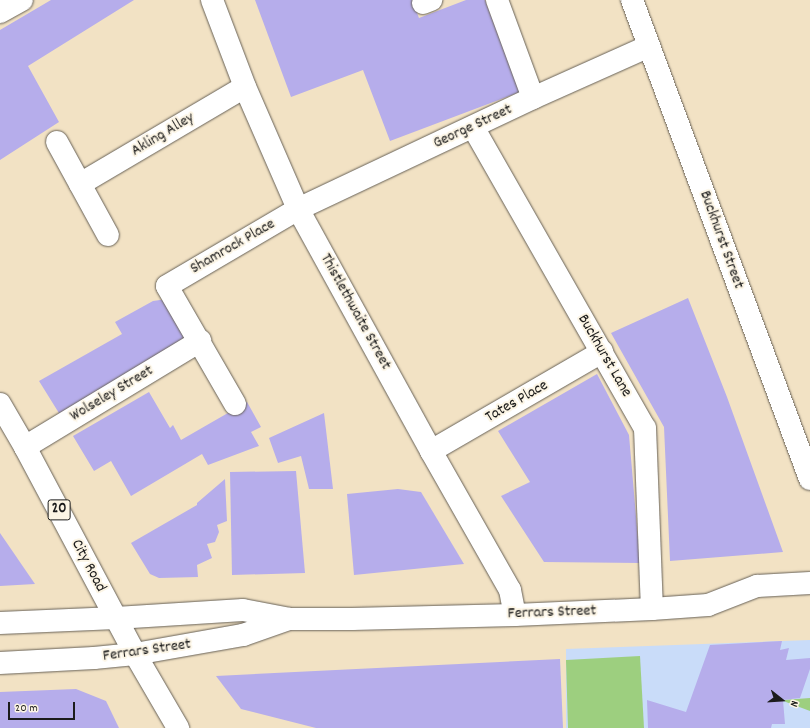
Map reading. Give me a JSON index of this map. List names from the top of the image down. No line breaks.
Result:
{"streets":{"street":["George Street","Akling Alley","Buckhurst Street","Shamrock Place","Thistlethwaite Street","Buckhurst Lane","Wolseley Street","Tates Place","20","City Road","Ferrars Street"]},"crossings":[["George Street","Buckhurst Street"],["George Street","Shamrock Place"],["George Street","Thistlethwaite Street"],["George Street","Buckhurst Lane"],["Akling Alley","Thistlethwaite Street"],["Shamrock Place","Thistlethwaite Street"],["Shamrock Place","Wolseley Street"],["Thistlethwaite Street","Tates Place"],["Thistlethwaite Street","Ferrars Street"],["Buckhurst Lane","Tates Place"],["Buckhurst Lane","Ferrars Street"],["Wolseley Street","City Road"],["City Road","Ferrars Street"]],"scale_bar":"20 m","north":"right"}
